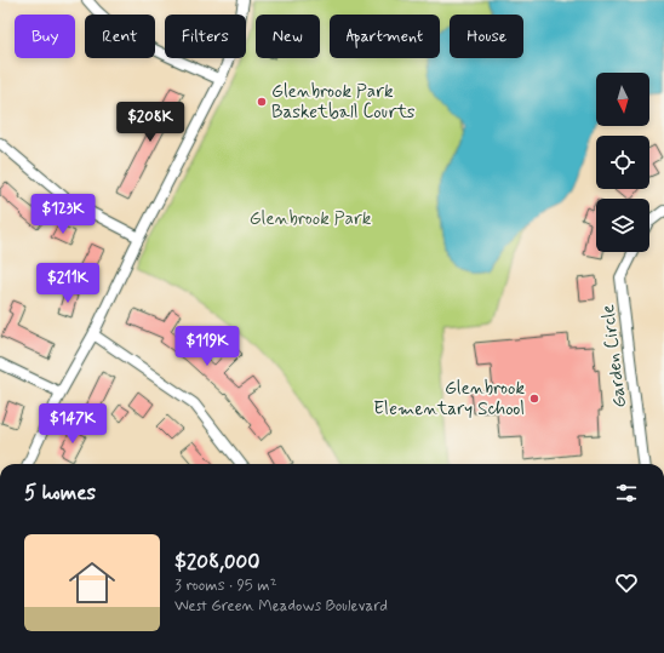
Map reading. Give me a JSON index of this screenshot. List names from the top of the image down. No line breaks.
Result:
{"streets":{"street":["Garden Circle"]},"parks":["Glenbrook Park"],"places":["Glenbrook Park Basketball Courts","Glenbrook Elementary School"],"north":"bottom","page":{"chip":["Buy","Rent","Filters","New","Apartment","House"],"price":["$208K","$123K","$211K","$119K","$147K"],"heading":"5 homes","list":[{"name":"$208,000","note":"3 rooms · 95 m² · West Green Meadows Boulevard"}]}}
